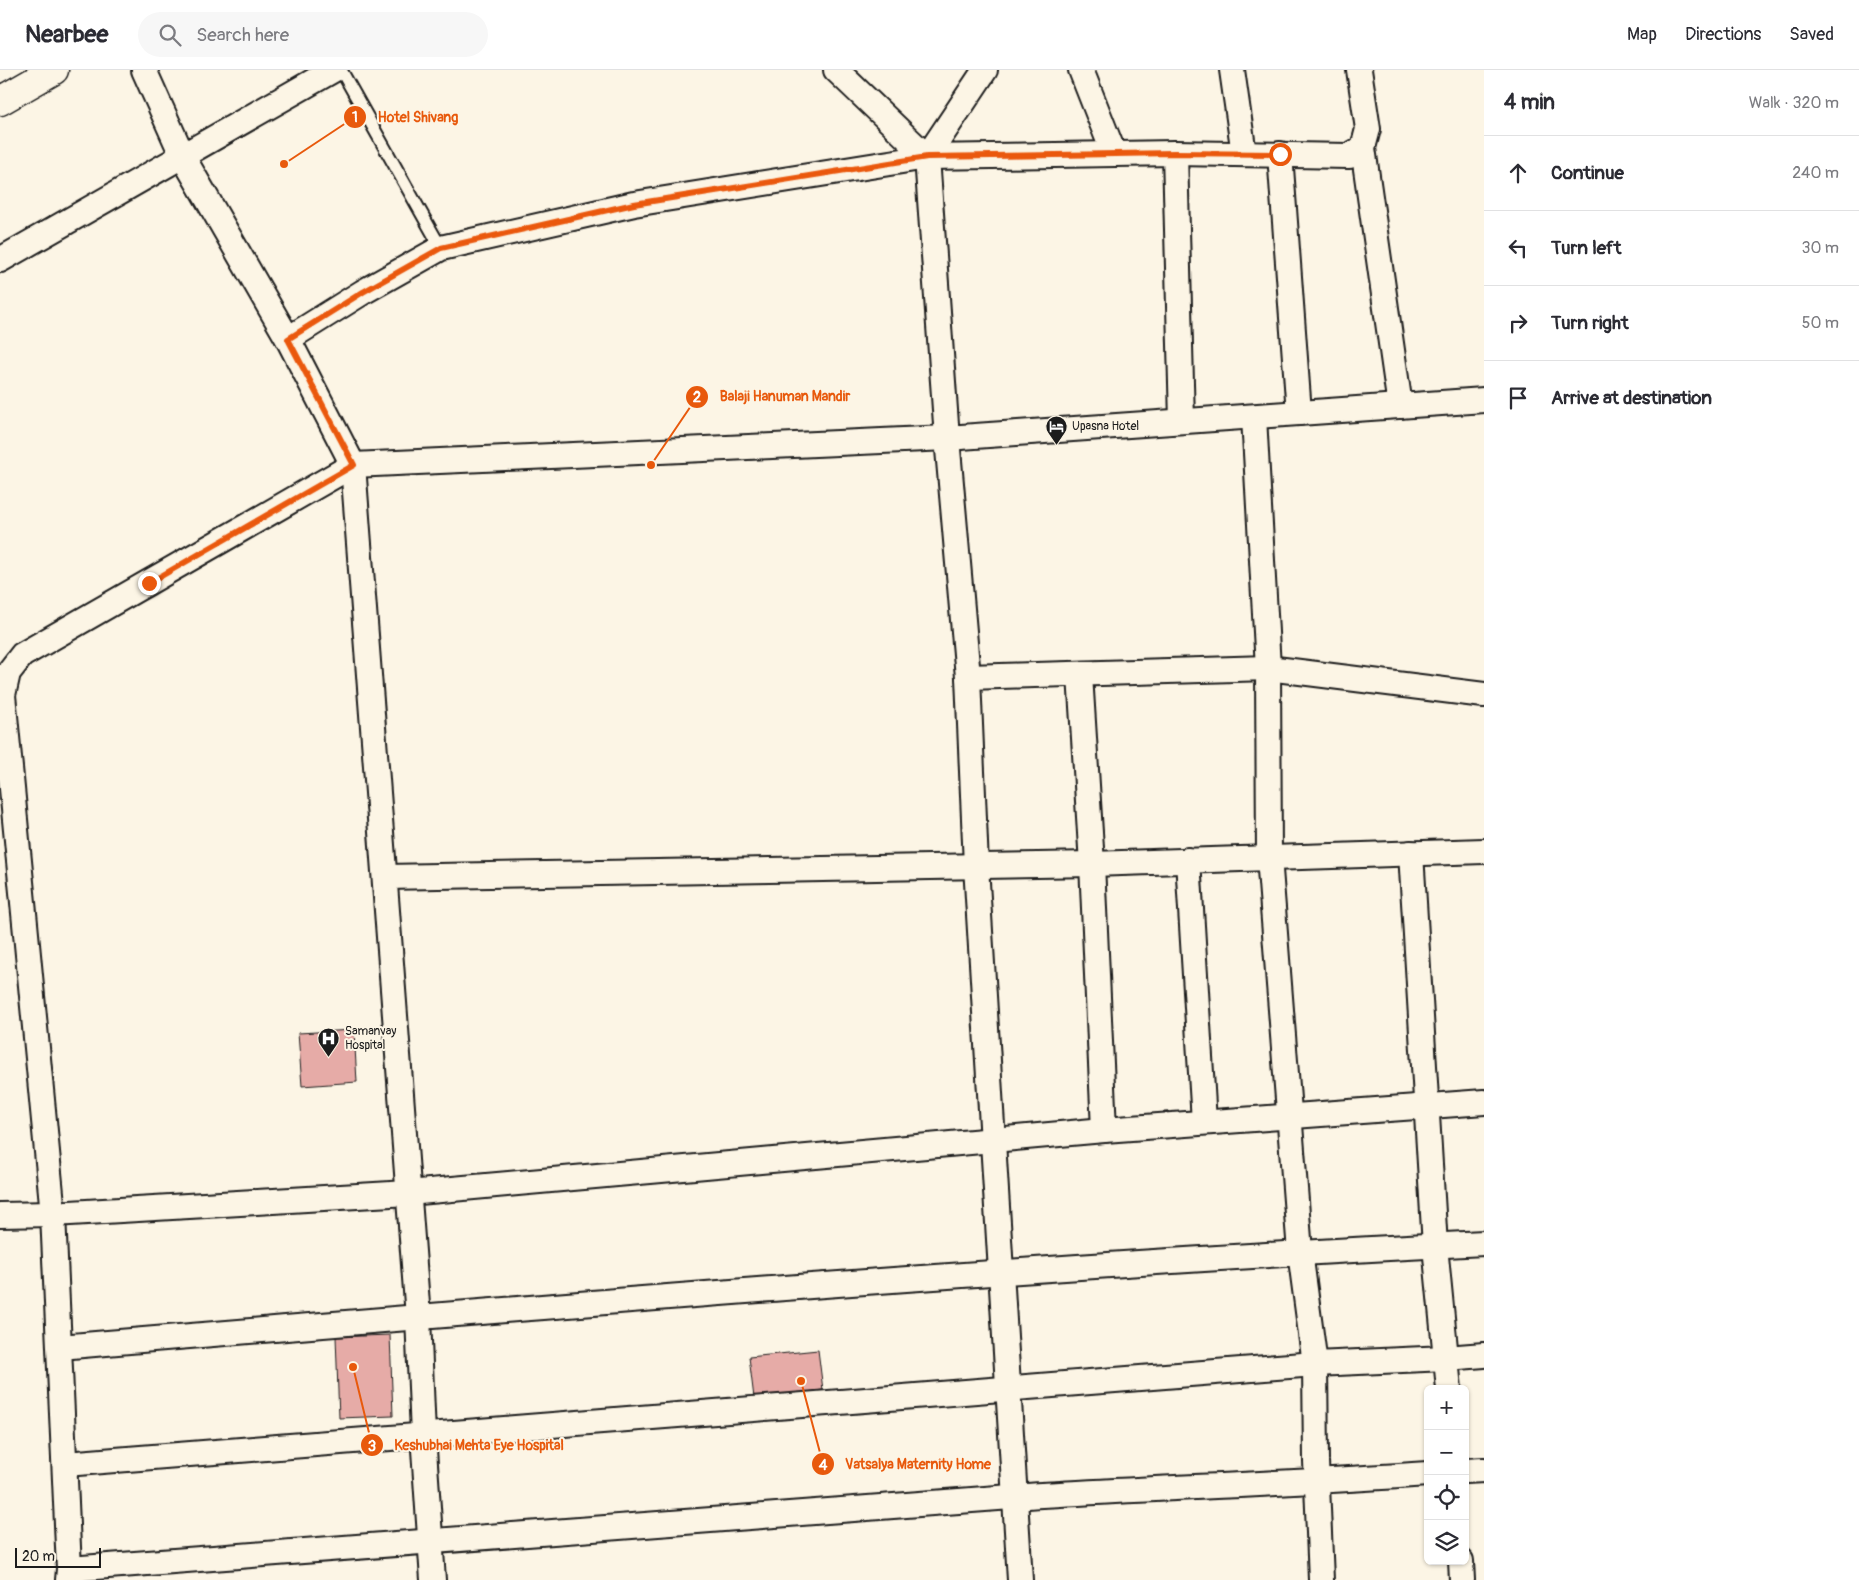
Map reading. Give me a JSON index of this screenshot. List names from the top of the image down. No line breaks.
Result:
{"places":{"other":["Hotel Shivang","Balaji Hanuman Mandir","Keshubhai Mehta Eye Hospital","Vatsalya Maternity Home"],"hotel":["Upasna Hotel"],"hospital":["Samanvay Hospital"]},"scale_bar":"20 m","page":{"header":"Nearbee","search":"Search here","nav":["Map","Directions","Saved"],"heading":["4 min","Walk · 320 m"],"list":[["Continue","240 m"],["Turn left","30 m"],["Turn right","50 m"],"Arrive at destination"],"map_buttons":["+","−"],"scale":"20 m"}}
